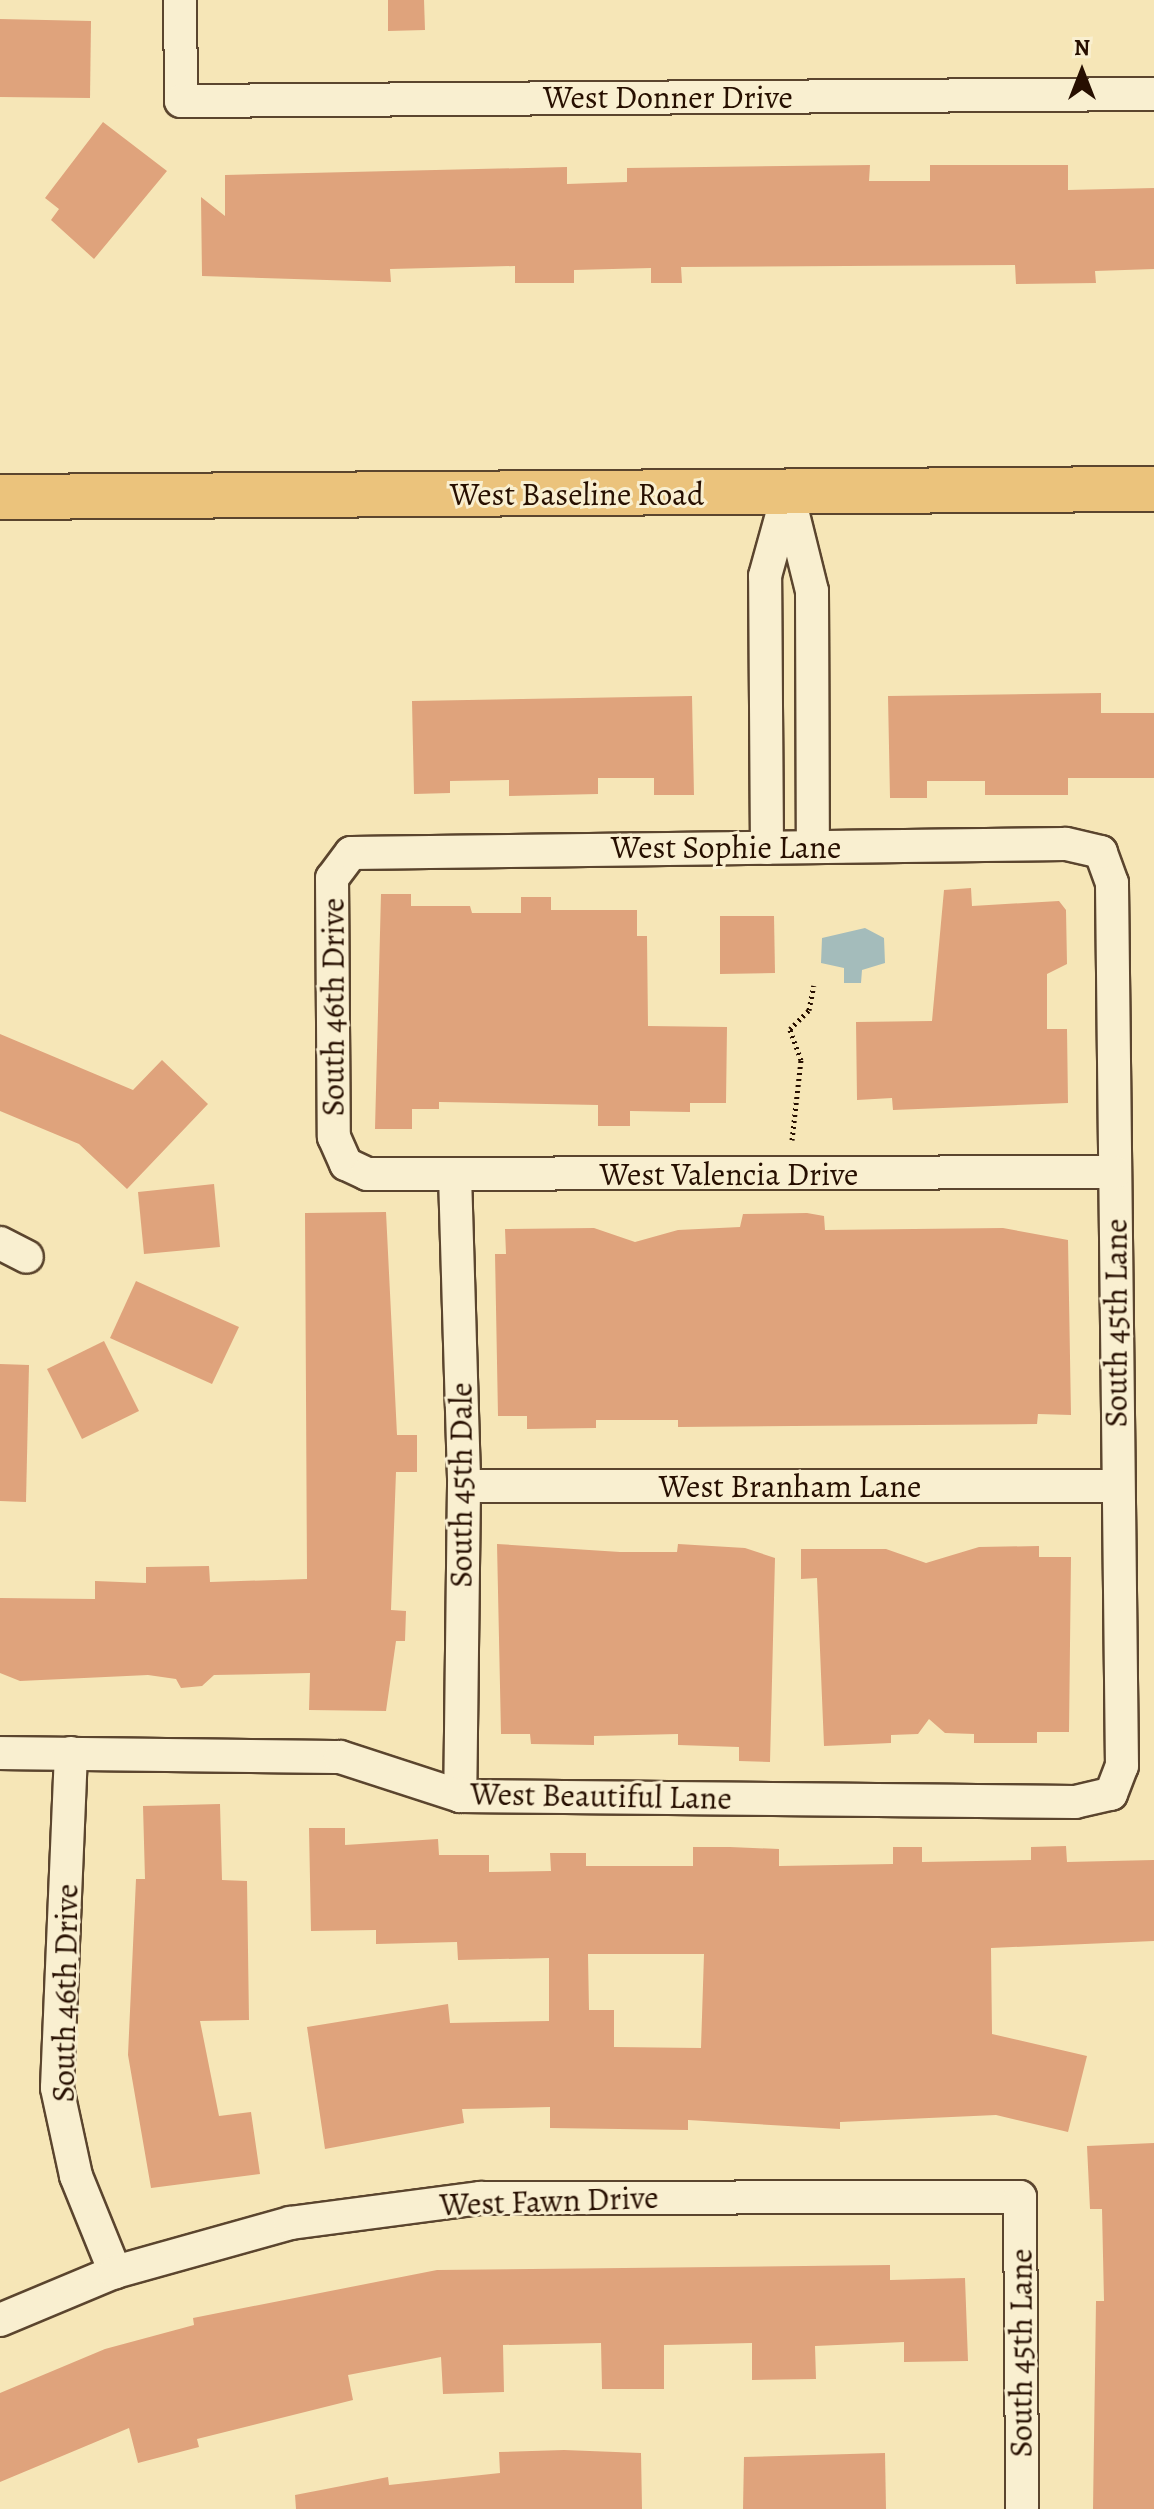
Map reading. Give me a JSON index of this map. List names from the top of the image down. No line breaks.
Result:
{"streets":{"main road":["West Baseline Road"],"street":["West Donner Drive","West Sophie Lane","South 46th Drive","West Valencia Drive","South 45th Lane","South 45th Dale","West Branham Lane","West Beautiful Lane","West Fawn Drive"]},"crossings":[["West Sophie Lane","South 46th Drive"],["West Sophie Lane","South 45th Lane"],["South 46th Drive","West Valencia Drive"],["South 46th Drive","West Beautiful Lane"],["South 46th Drive","West Fawn Drive"],["West Valencia Drive","South 45th Lane"],["West Valencia Drive","South 45th Dale"],["South 45th Lane","West Branham Lane"],["South 45th Lane","West Beautiful Lane"],["South 45th Lane","West Fawn Drive"],["South 45th Dale","West Branham Lane"],["South 45th Dale","West Beautiful Lane"]],"north":"top"}
